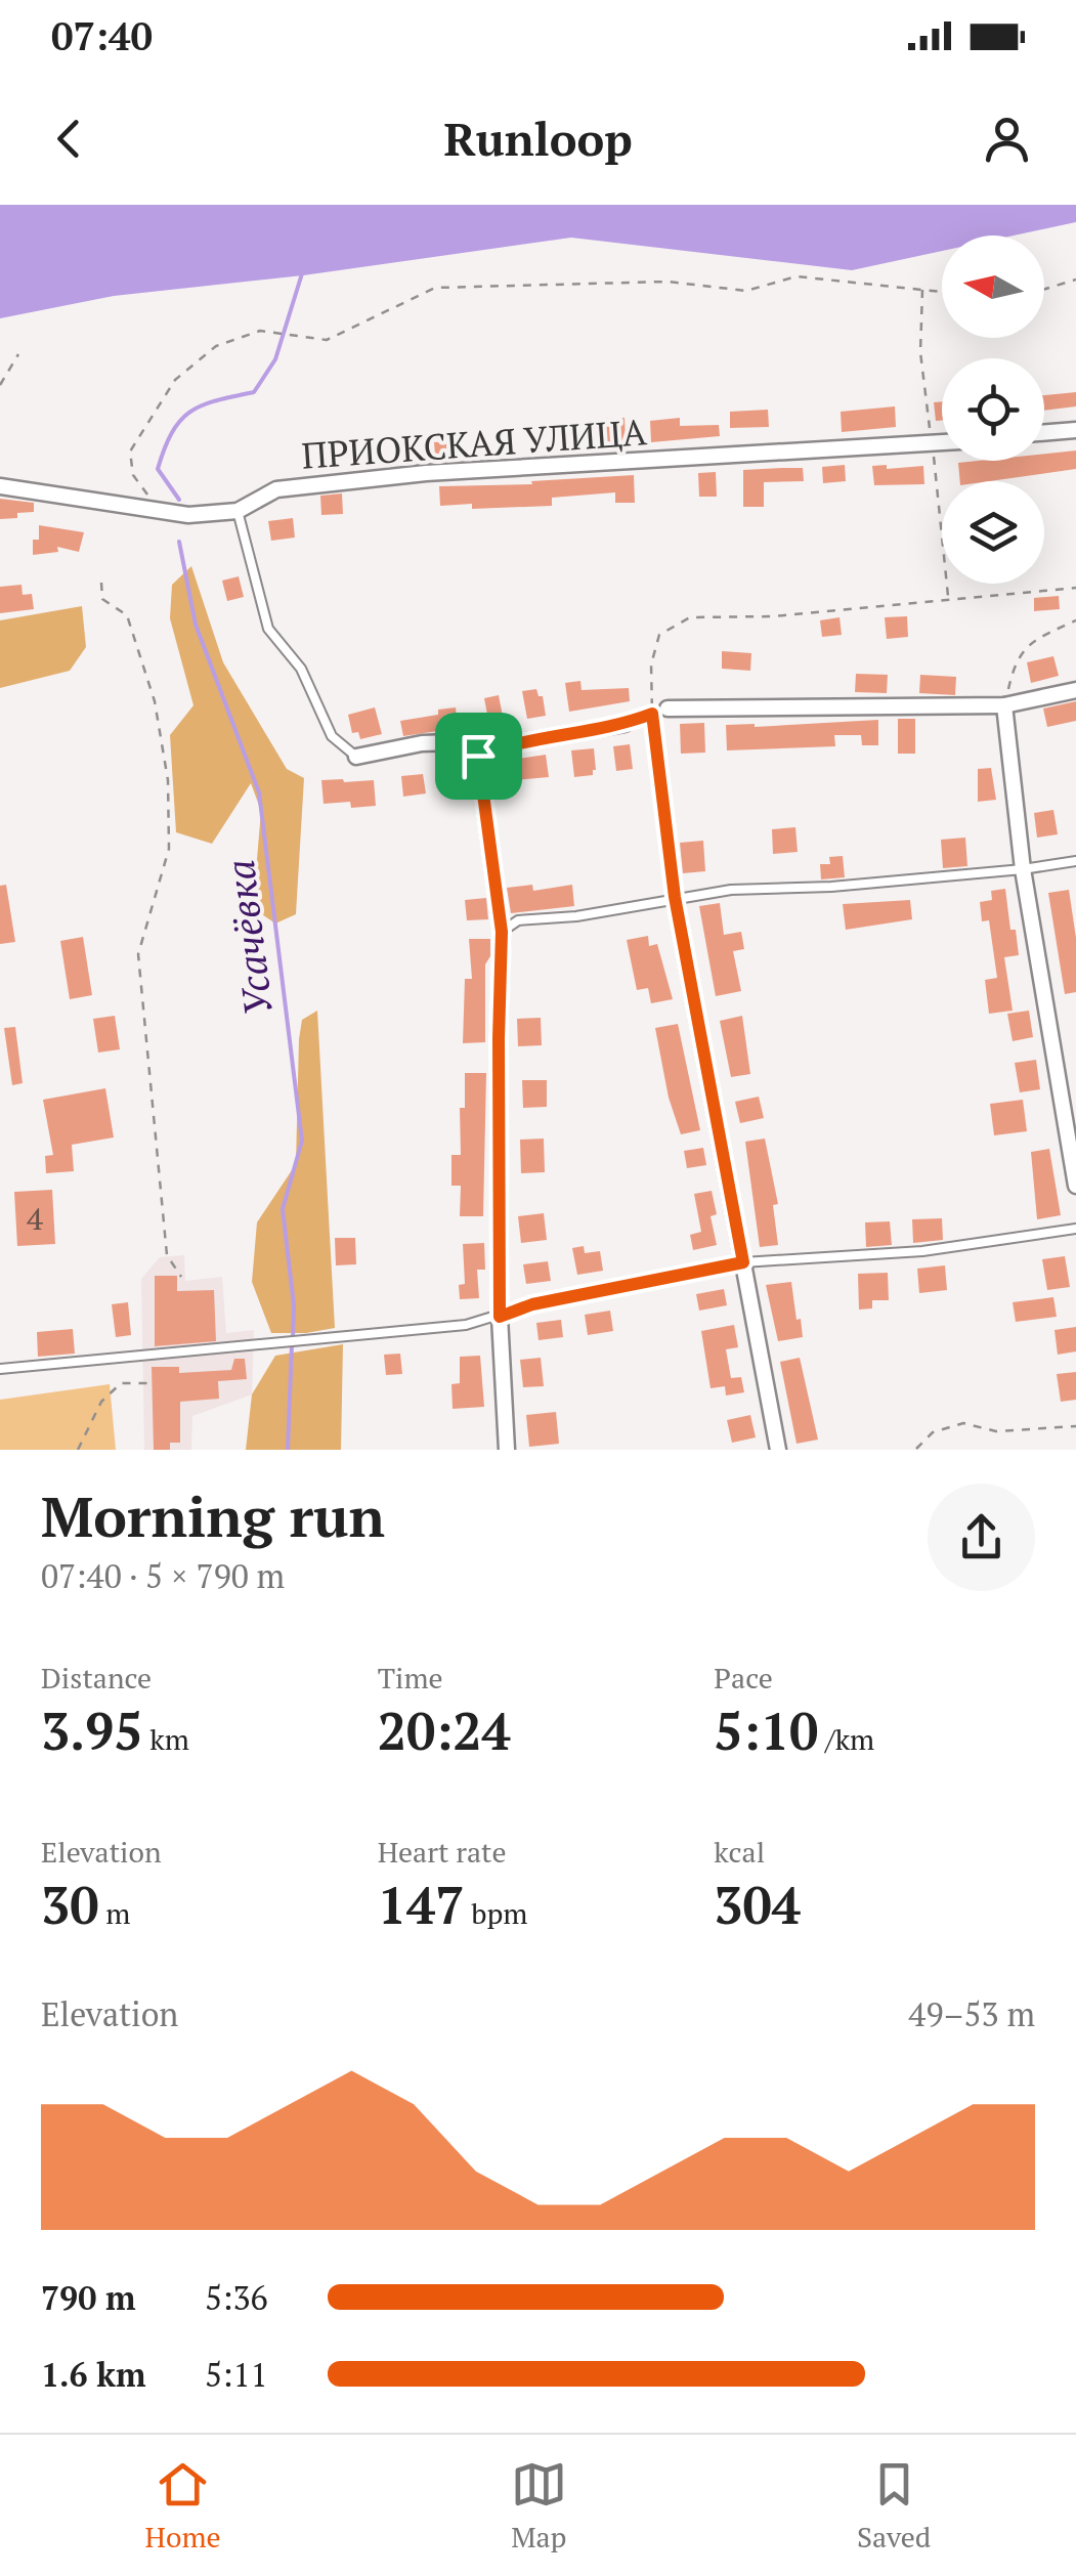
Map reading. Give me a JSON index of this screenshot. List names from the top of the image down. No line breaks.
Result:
{"streets":{"street":["ПРИОКСКАЯ УЛИЦА"]},"water":["Усачёвка"],"house_numbers":["4"],"north":"left","page":{"status":"07:40","header":"Runloop","heading":["Morning run","07:40 · 5 × 790 m"],"stats":[["Distance","3.95 km"],["Time","20:24"],["Pace","5:10 /km"],["Elevation","30 m"],["Heart rate","147 bpm"],["kcal","304"]],"chart":["Elevation","49–53 m"],"list":[{"name":"790 m","note":"5:36"},{"name":"1.6 km","note":"5:11"}],"tabs":["Home","Map","Saved"]}}
